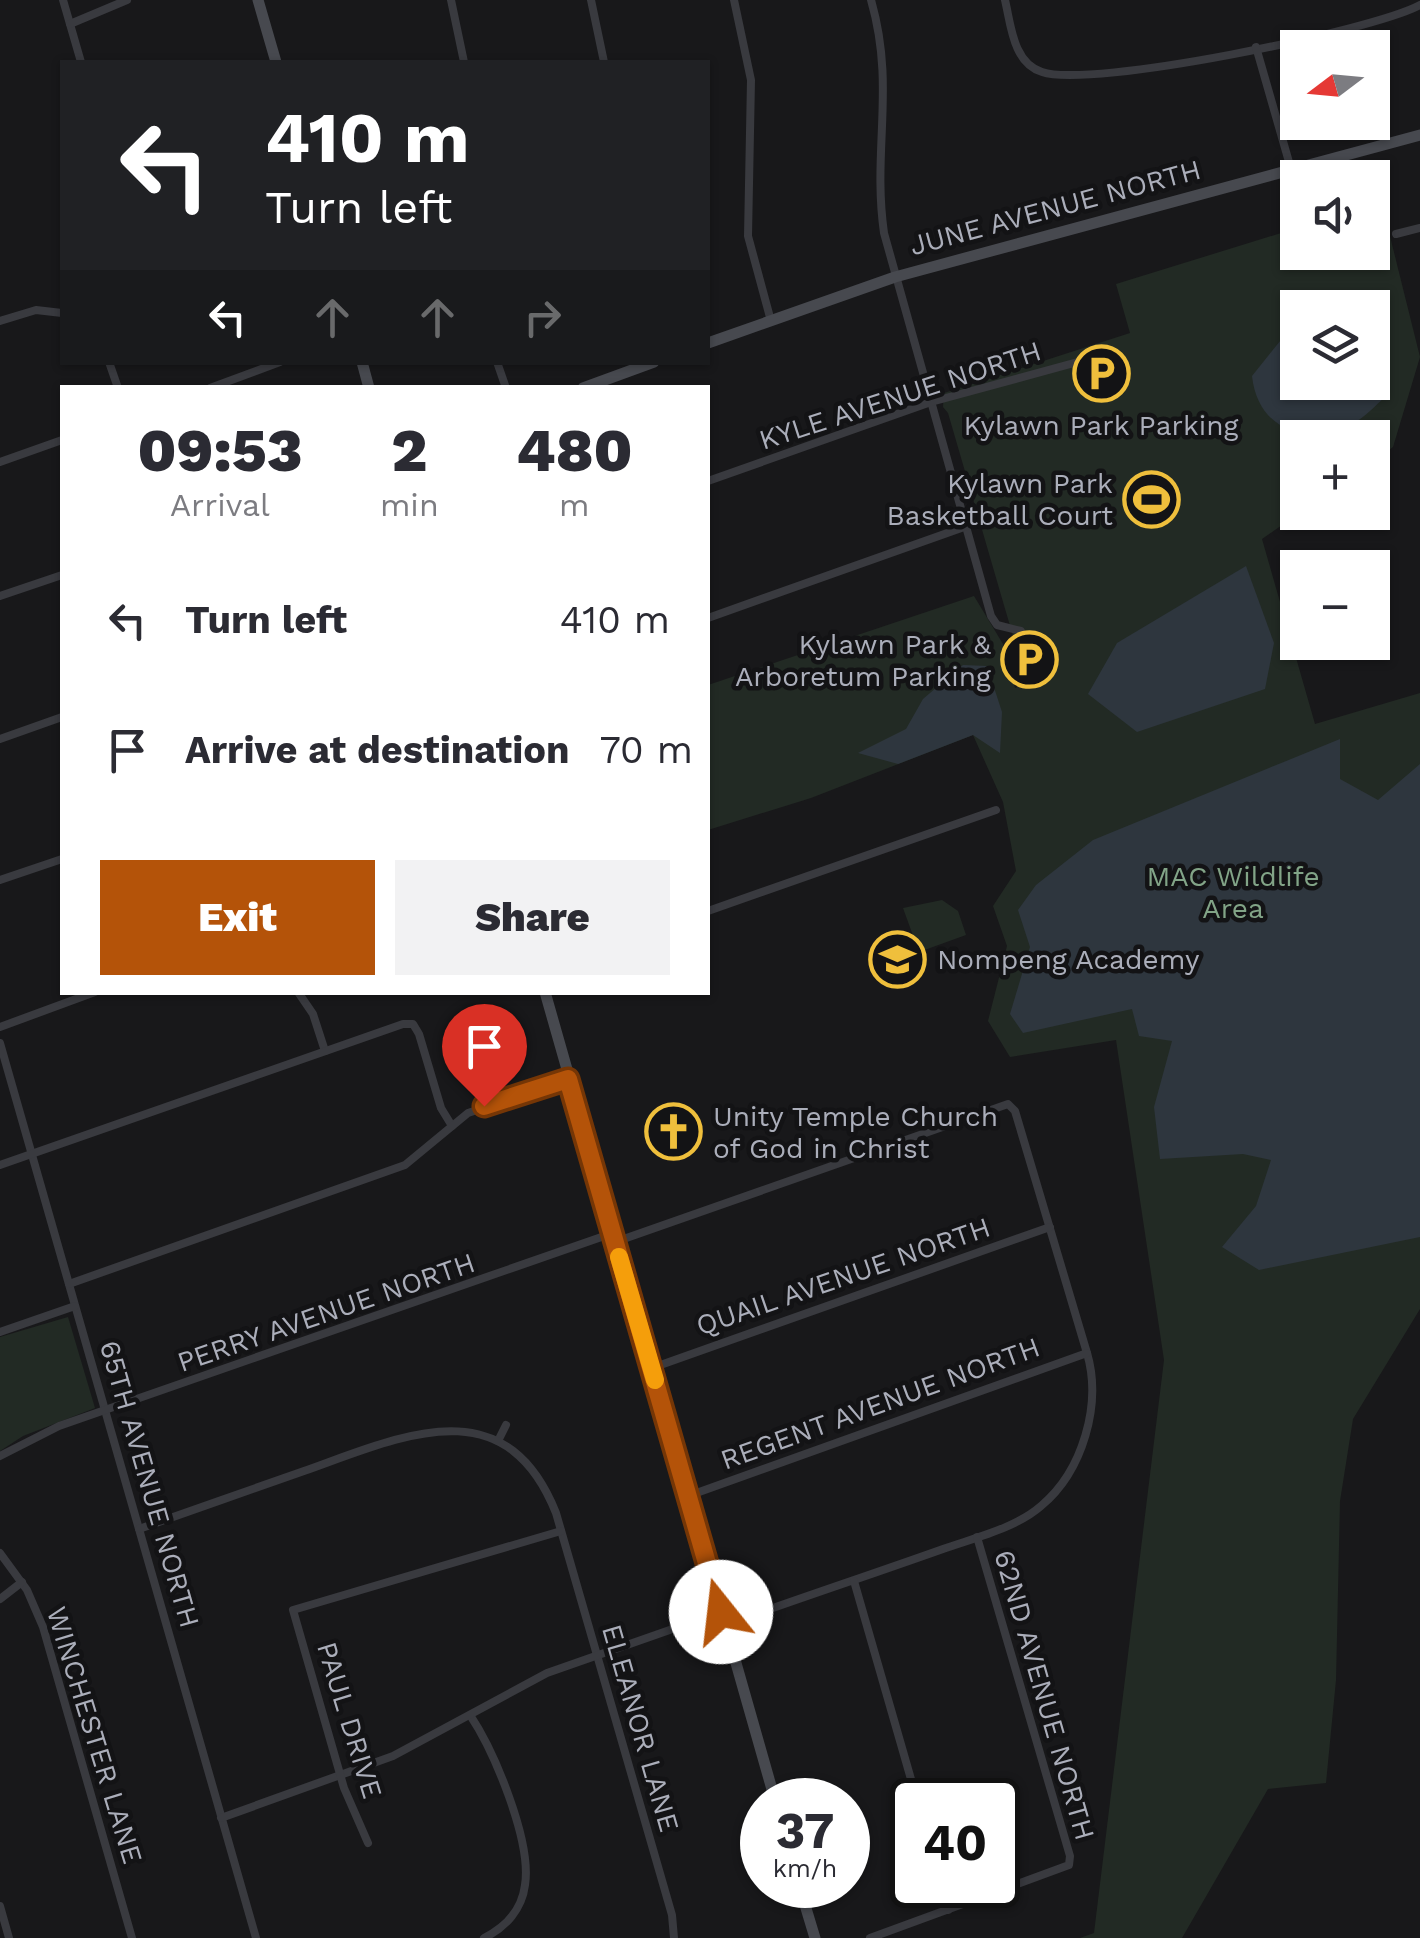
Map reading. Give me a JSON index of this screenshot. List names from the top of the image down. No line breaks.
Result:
{"streets":{"street":["JUNE AVENUE NORTH","KYLE AVENUE NORTH","QUAIL AVENUE NORTH","PERRY AVENUE NORTH","REGENT AVENUE NORTH","65TH AVENUE NORTH","62ND AVENUE NORTH","PAUL DRIVE","ELEANOR LANE","WINCHESTER LANE"]},"crossings":[["QUAIL AVENUE NORTH","PERRY AVENUE NORTH"],["PERRY AVENUE NORTH","65TH AVENUE NORTH"],["PAUL DRIVE","ELEANOR LANE"]],"parks":["MAC Wildlife Area"],"places":{"parking":["Kylawn Park Parking","Kylawn Park & Arboretum Parking"],"sports":["Kylawn Park Basketball Court"],"school or university":["Nompeng Academy"],"church":["Unity Temple Church of God in Christ"]},"north":"left","page":{"map_buttons":["+","−"],"turn":["410 m","Turn left"],"eta":["09:53","Arrival","2","min","480","m"],"list":[{"name":"Turn left","value":"410 m"},{"name":"Arrive at destination","value":"70 m"}],"buttons":["Exit","Share"],"speed":"37 km/h","limit":"40"}}
